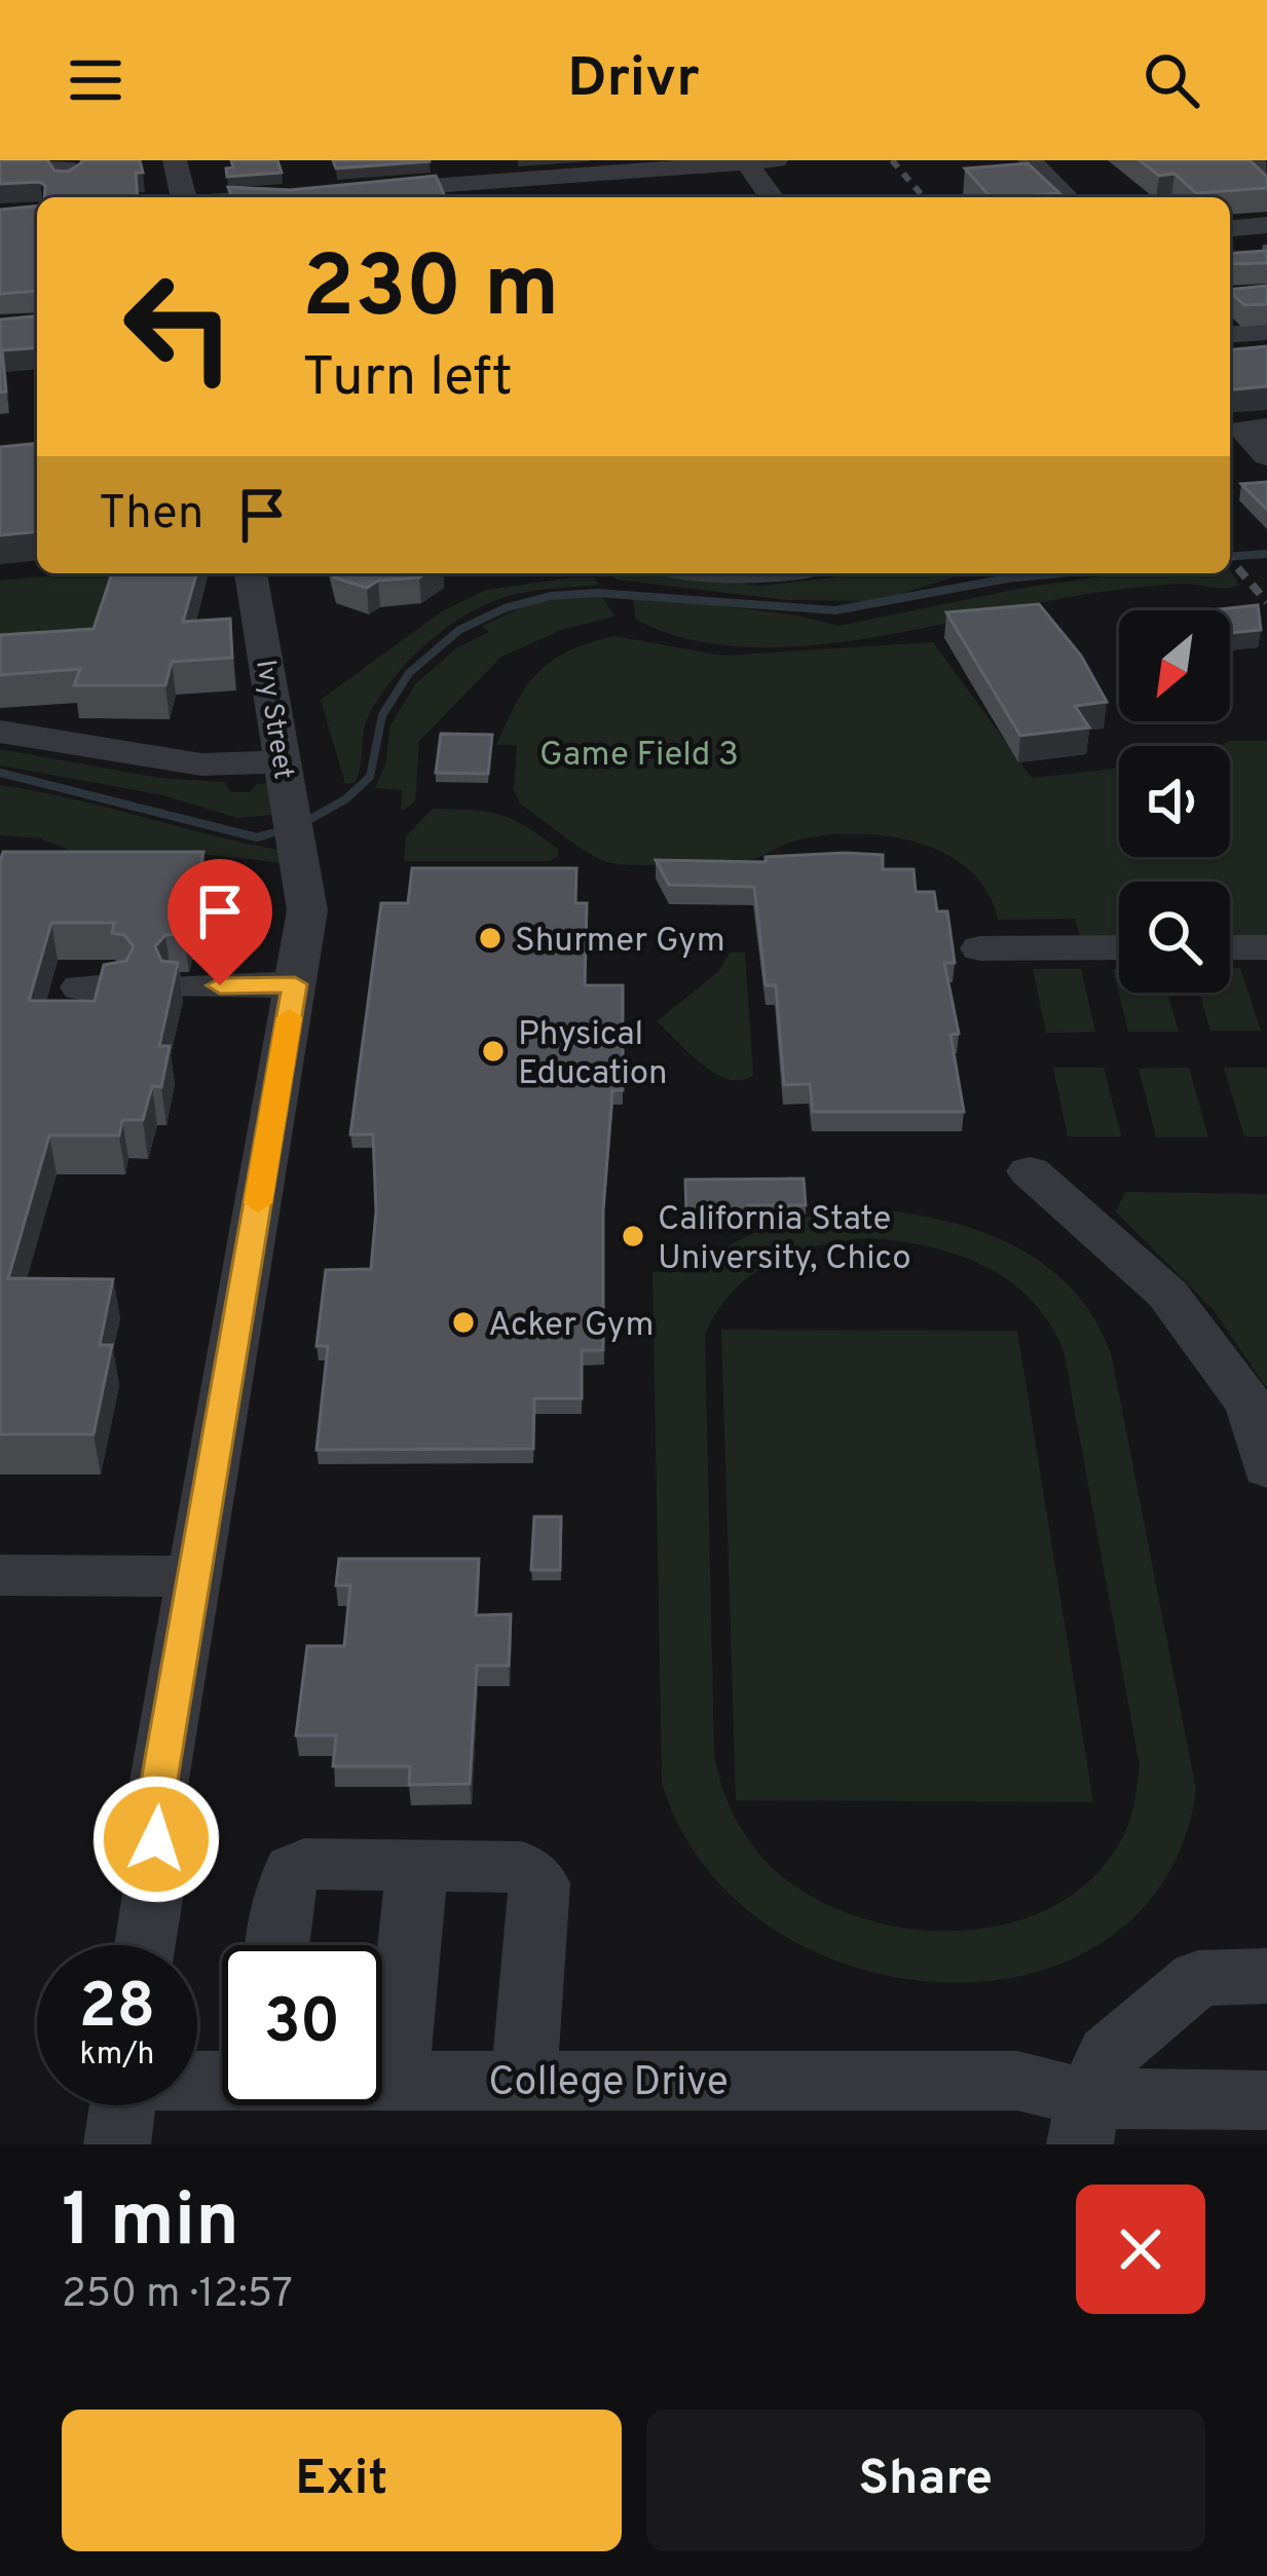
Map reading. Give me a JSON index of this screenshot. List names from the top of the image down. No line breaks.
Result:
{"streets":{"street":["Ivy Street","College Drive"]},"parks":["Game Field 3"],"places":["Shurmer Gym","Physical Education","California State University, Chico","Acker Gym"],"north":"bottom left","page":{"header":"Drivr","turn":["230 m","Turn left"],"then":"Then","speed":"28 km/h","limit":"30","heading":["1 min","250 m · 12:57"],"buttons":["Exit","Share"]}}
